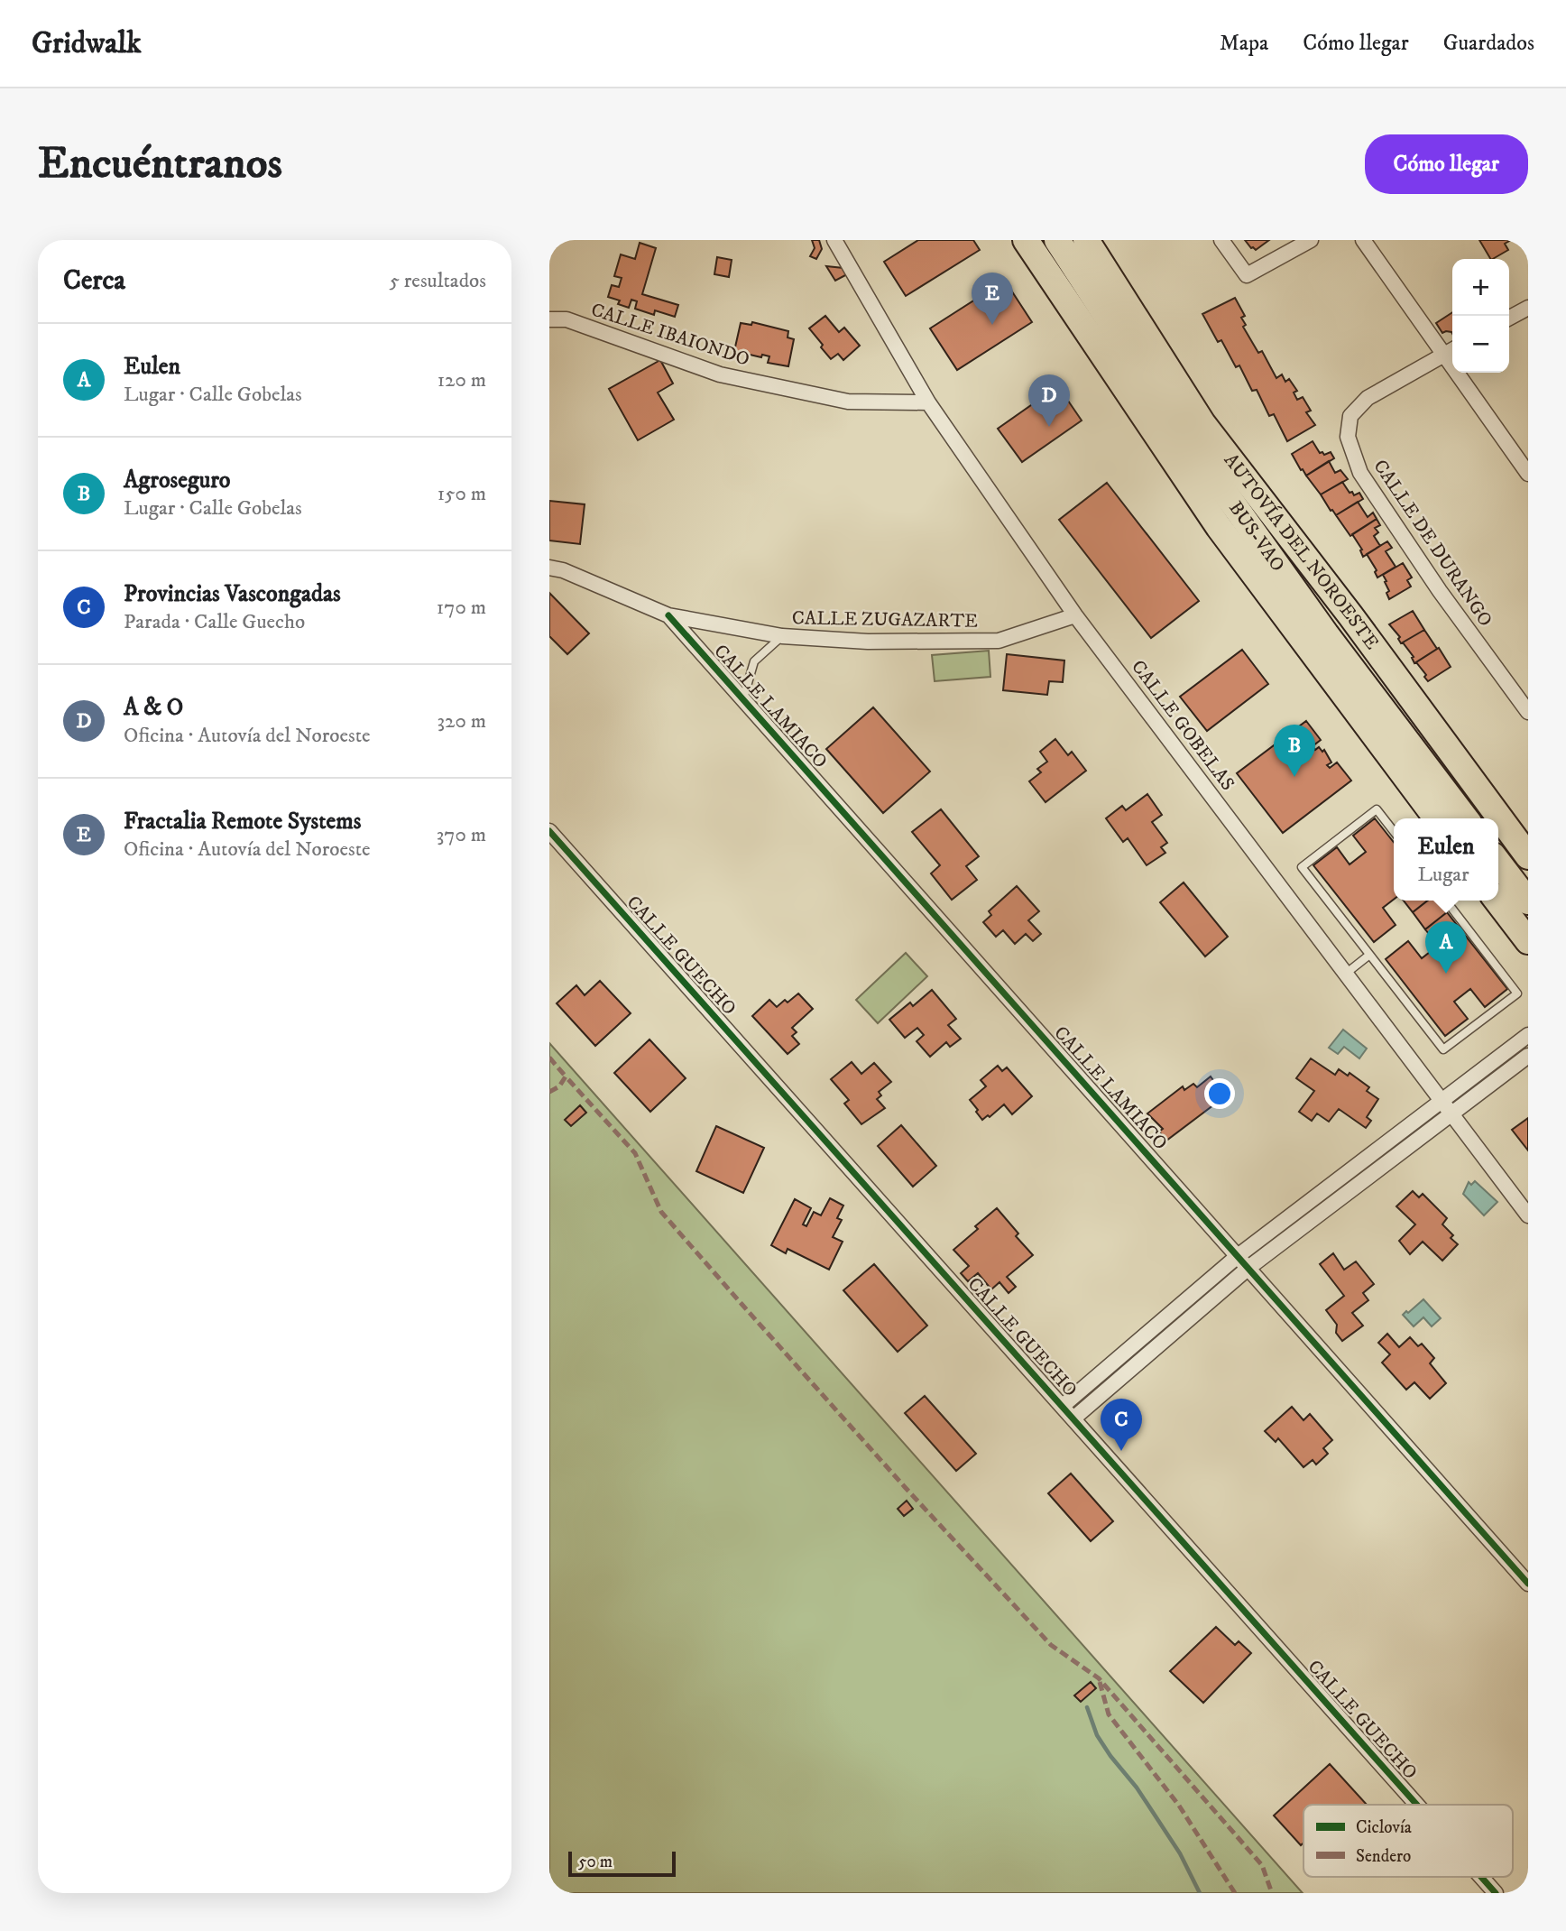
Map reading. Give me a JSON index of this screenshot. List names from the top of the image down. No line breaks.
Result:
{"streets":{"highway":["BUS-VAO","AUTOVÍA DEL NOROESTE"],"street":["CALLE IBAIONDO","CALLE DE DURANGO","CALLE ZUGAZARTE","CALLE LAMIACO","CALLE GOBELAS","CALLE GUECHO"]},"crossings":[["CALLE IBAIONDO","CALLE GOBELAS"],["CALLE ZUGAZARTE","CALLE LAMIACO"],["CALLE ZUGAZARTE","CALLE GOBELAS"]],"legend":["Ciclovía","Sendero"],"scale_bar":"50 m","page":{"header":"Gridwalk","nav":["Mapa","Cómo llegar","Guardados"],"buttons":"Cómo llegar","title":"Encuéntranos","heading":["Cerca","5 resultados"],"map_buttons":["+","−"],"pins":["E","D","B","A","C"],"list":[{"mark":"A","name":"Eulen","note":"Lugar · Calle Gobelas","value":"120 m"},{"mark":"B","name":"Agroseguro","note":"Lugar · Calle Gobelas","value":"150 m"},{"mark":"C","name":"Provincias Vascongadas","note":"Parada · Calle Guecho","value":"170 m"},{"mark":"D","name":"A & O","note":"Oficina · Autovía del Noroeste","value":"320 m"},{"mark":"E","name":"Fractalia Remote Systems","note":"Oficina · Autovía del Noroeste","value":"370 m"}],"popup":["Eulen","Lugar"],"scale":"50 m"}}
